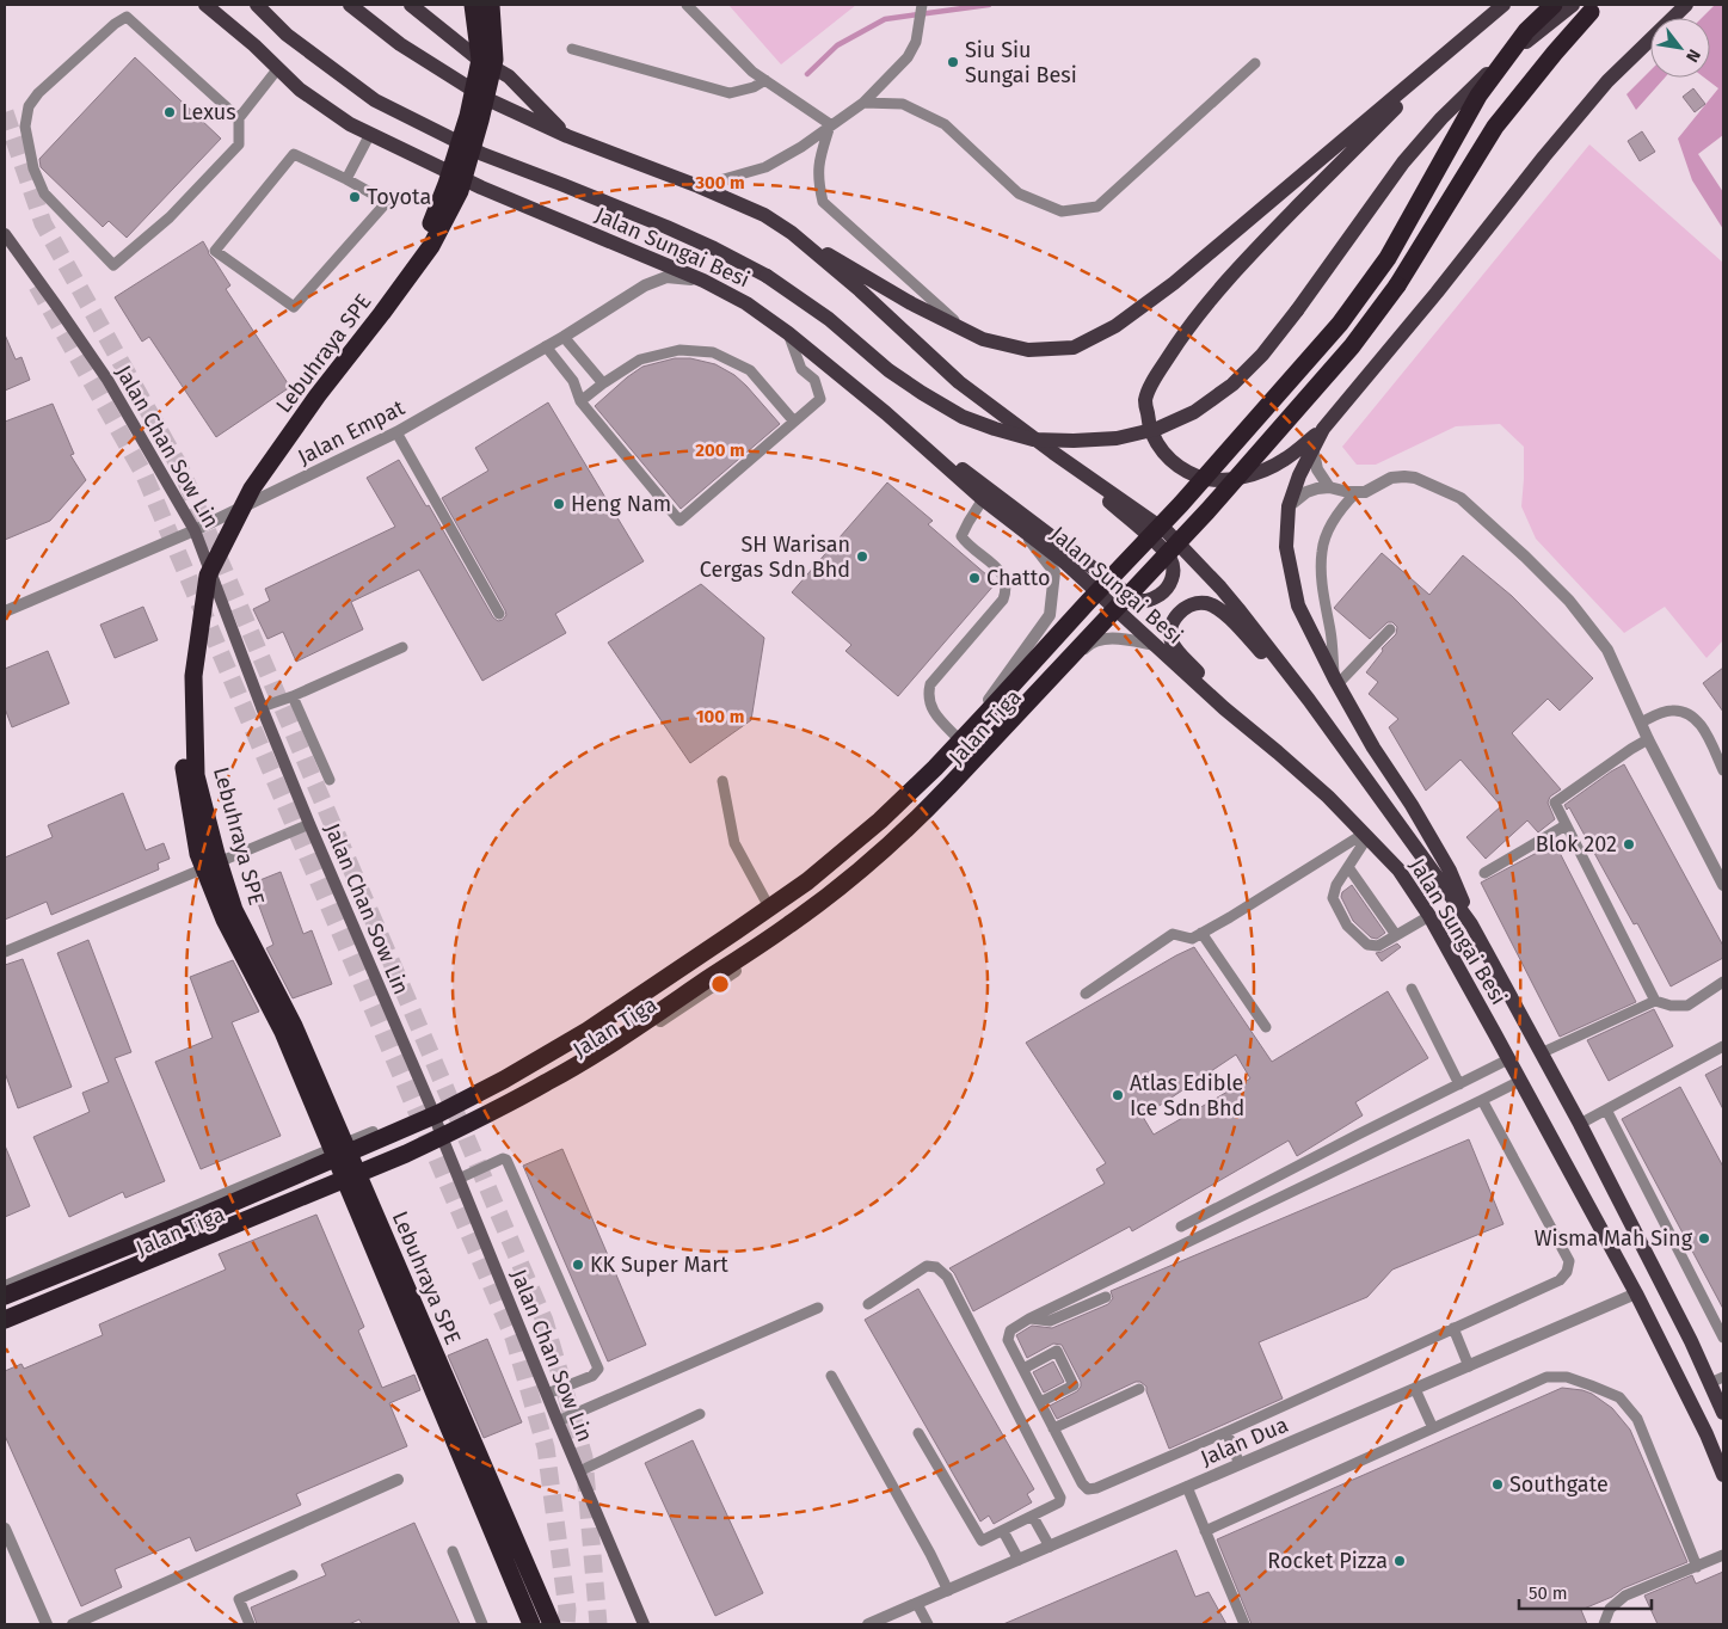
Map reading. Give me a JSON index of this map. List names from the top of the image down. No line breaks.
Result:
{"streets":{"highway":["Lebuhraya SPE"],"main road":["Jalan Sungai Besi"],"street":["Jalan Empat","Jalan Chan Sow Lin","Jalan Tiga","Jalan Dua"]},"crossings":[["Jalan Sungai Besi","Jalan Empat"],["Jalan Sungai Besi","Jalan Tiga"],["Jalan Sungai Besi","Jalan Dua"],["Jalan Empat","Jalan Chan Sow Lin"],["Jalan Chan Sow Lin","Jalan Tiga"]],"places":["Siu Siu Sungai Besi","Lexus","Toyota","Heng Nam","SH Warisan Cergas Sdn Bhd","Chatto","Blok 202","Atlas Edible Ice Sdn Bhd","Wisma Mah Sing","KK Super Mart","Southgate","Rocket Pizza"],"scale_bar":"50 m","north":"bottom right","rings":["300 m","200 m","100 m"]}
